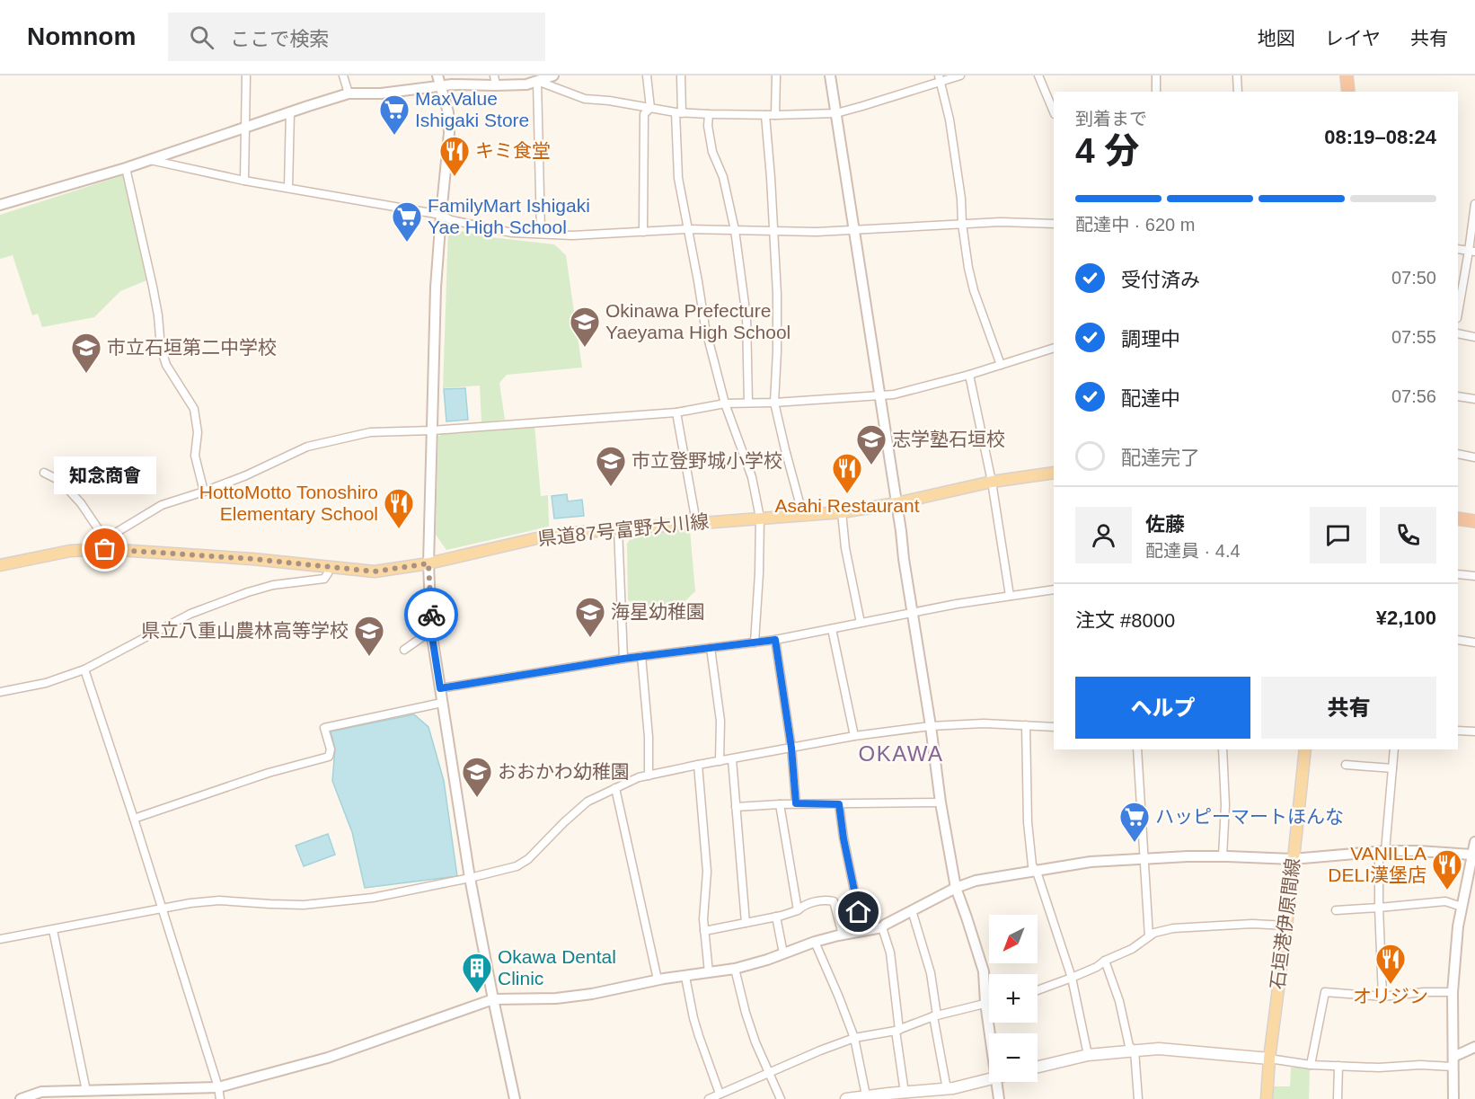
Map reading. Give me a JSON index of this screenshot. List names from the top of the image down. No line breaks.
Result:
{"streets":{"main road":["県道87号富野大川線","石垣港伊原間線"]},"districts":["OKAWA"],"places":{"supermarket":["MaxValue Ishigaki Store","FamilyMart Ishigaki Yae High School","ハッピーマートほんな"],"restaurant":["キミ食堂","Asahi Restaurant","HottoMotto Tonoshiro Elementary School","VANILLA DELI漢堡店","オリジン"],"school or university":["Okinawa Prefecture Yaeyama High School","市立石垣第二中学校","志学塾石垣校","市立登野城小学校","海星幼稚園","県立八重山農林高等学校","おおかわ幼稚園"],"other":["知念商會"],"building":["Okawa Dental Clinic"]},"north":"bottom left","page":{"header":"Nomnom","search":"ここで検索","nav":["地図","レイヤ","共有"],"heading":["4 分","到着まで","08:19–08:24"],"panel":["佐藤","配達員 · 4.4","注文 #8000","¥2,100"],"bar":"配達中 · 620 m","list":[["受付済み","07:50"],["調理中","07:55"],["配達中","07:56"],"配達完了"],"bubble":"知念商會","buttons":["ヘルプ","共有"],"map_buttons":["+","−"]}}
